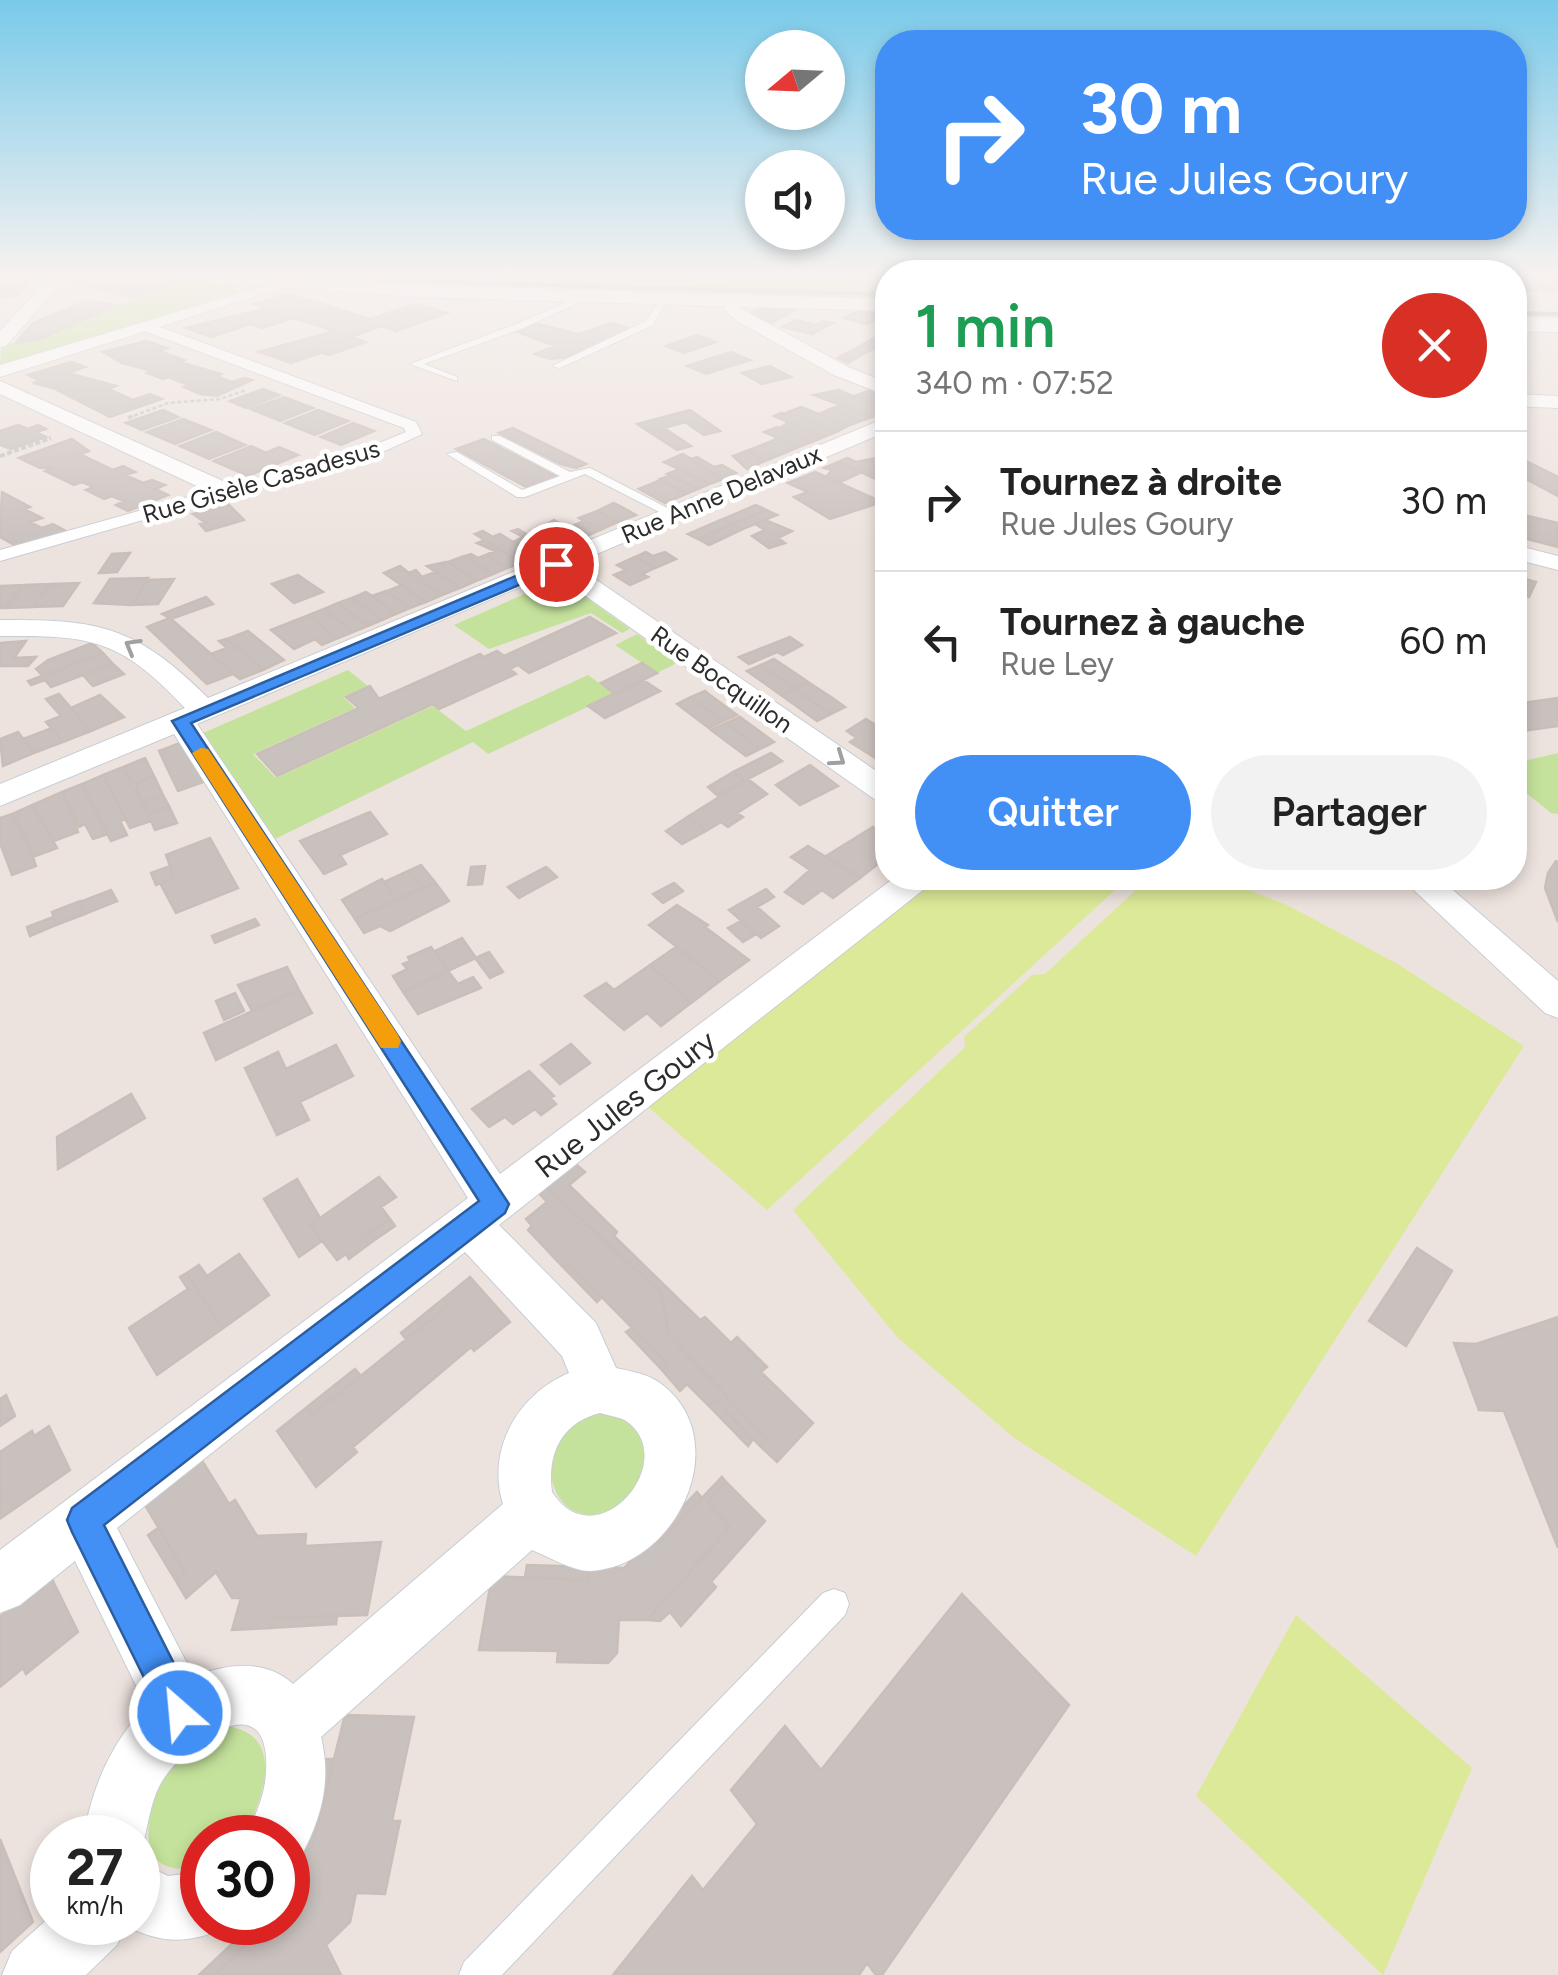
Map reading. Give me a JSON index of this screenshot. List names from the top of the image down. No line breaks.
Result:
{"streets":{"street":["Rue Gisèle Casadesus","Rue Anne Delavaux","Rue Bocquillon","Rue Jules Goury"]},"crossings":[["Rue Anne Delavaux","Rue Bocquillon"]],"one_way":["Rue Bocquillon"],"north":"left","page":{"turn":["30 m","Rue Jules Goury"],"heading":["1 min","340 m · 07:52"],"list":[{"name":"Tournez à droite","note":"Rue Jules Goury","value":"30 m"},{"name":"Tournez à gauche","note":"Rue Ley","value":"60 m"}],"buttons":["Quitter","Partager"],"speed":"27 km/h","limit":"30"}}
